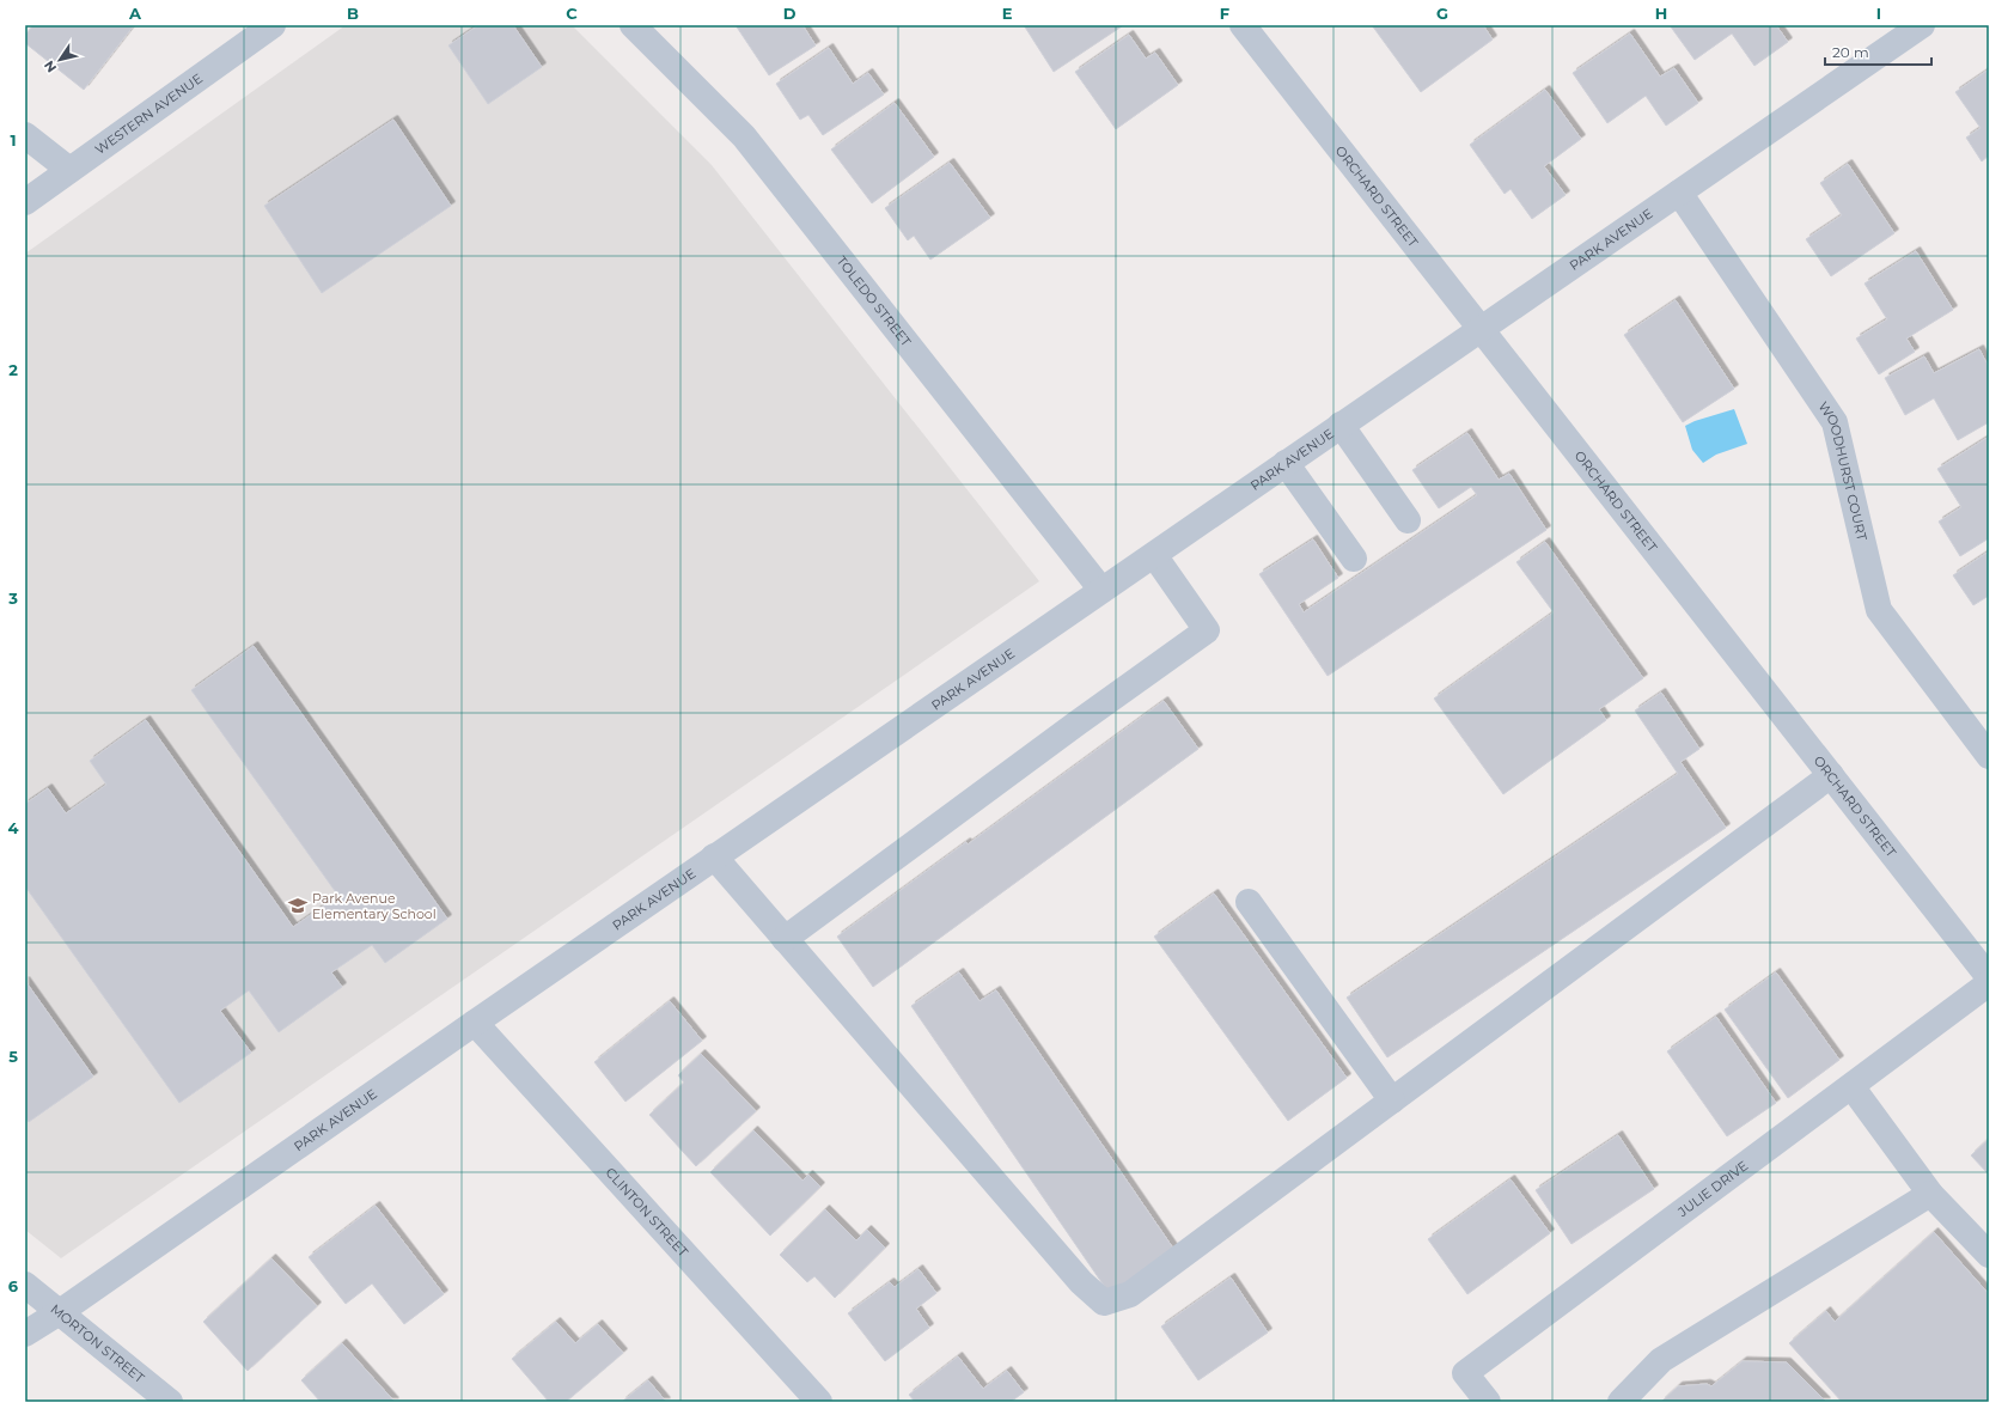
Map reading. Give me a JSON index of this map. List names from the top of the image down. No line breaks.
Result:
{"streets":{"street":["WESTERN AVENUE","ORCHARD STREET","PARK AVENUE","TOLEDO STREET","WOODHURST COURT","JULIE DRIVE","CLINTON STREET","MORTON STREET"]},"crossings":[["ORCHARD STREET","PARK AVENUE"],["PARK AVENUE","TOLEDO STREET"],["PARK AVENUE","WOODHURST COURT"],["PARK AVENUE","CLINTON STREET"],["PARK AVENUE","MORTON STREET"]],"places":{"school or university":["Park Avenue Elementary School"]},"scale_bar":"20 m","north":"bottom left","grid":{"columns":["A","B","C","D","E","F","G","H","I"],"rows":["1","2","3","4","5","6"]}}
